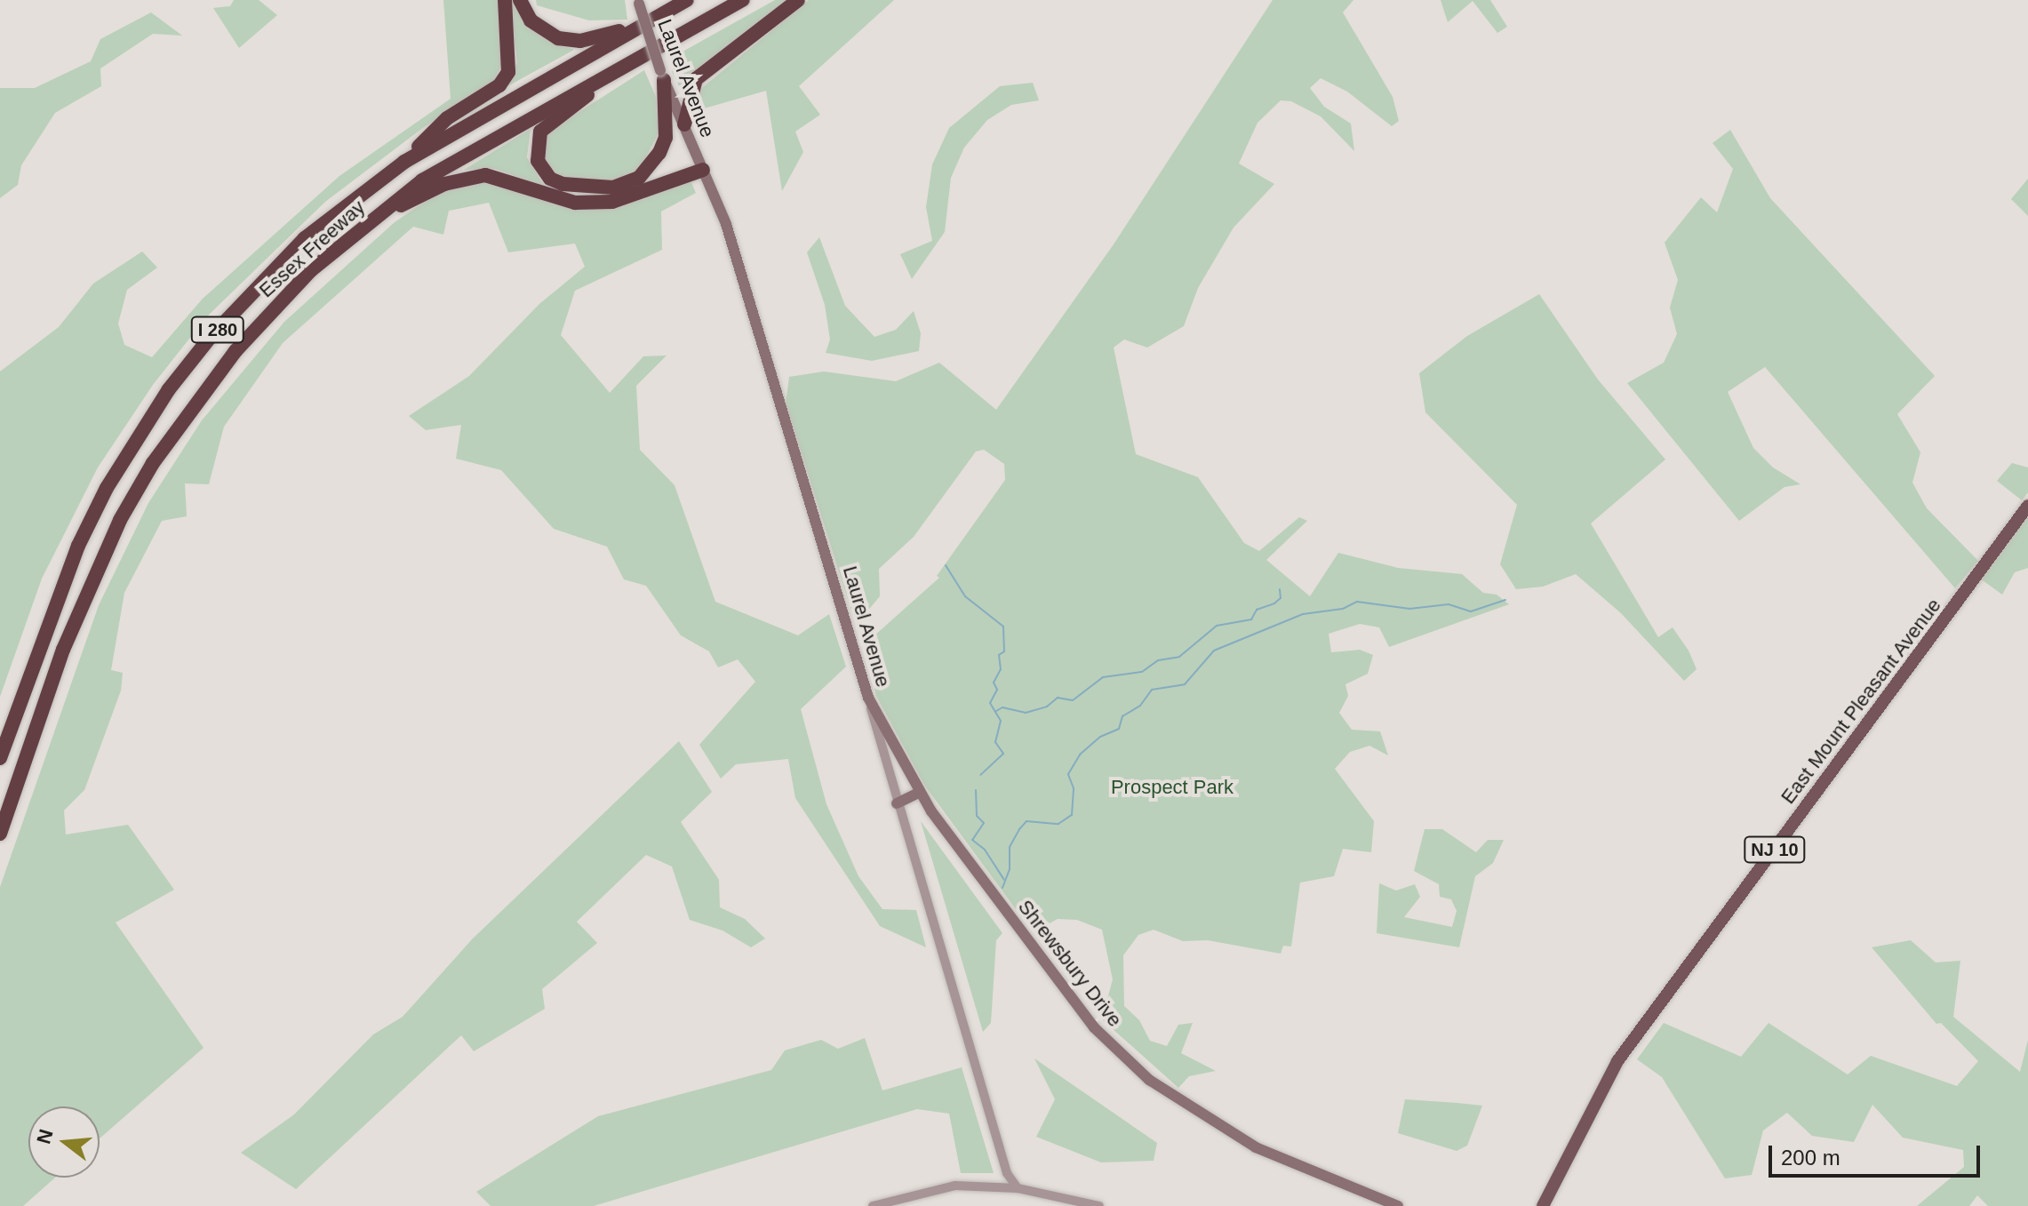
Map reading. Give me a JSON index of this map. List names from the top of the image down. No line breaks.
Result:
{"streets":{"highway":["Essex Freeway","I 280"],"main road":["Laurel Avenue","East Mount Pleasant Avenue","NJ 10","Shrewsbury Drive"]},"crossings":[["Laurel Avenue","Shrewsbury Drive"]],"parks":["Prospect Park"],"scale_bar":"200 m","north":"left"}
